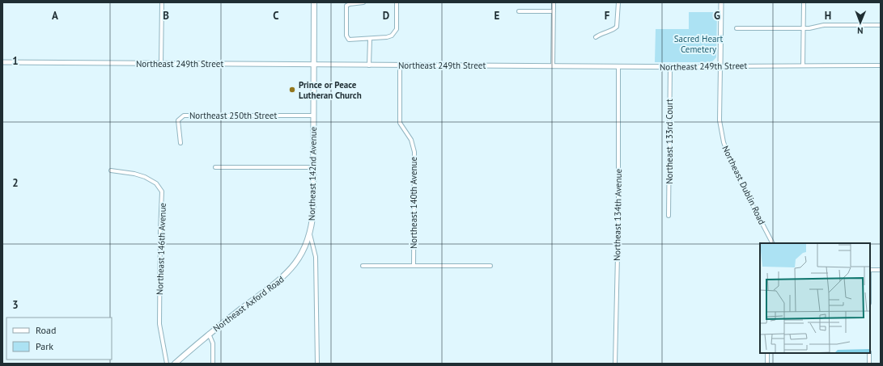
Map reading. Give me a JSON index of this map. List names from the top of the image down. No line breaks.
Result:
{"streets":{"main road":["Northeast 142nd Avenue","Northeast Axford Road"],"street":["Northeast 249th Street","Northeast 250th Street","Northeast 133rd Court","Northeast Dublin Road","Northeast 140th Avenue","Northeast 134th Avenue","Northeast 146th Avenue"]},"crossings":[["Northeast 249th Street","Northeast 133rd Court"],["Northeast 249th Street","Northeast 142nd Avenue"],["Northeast 249th Street","Northeast Dublin Road"],["Northeast 249th Street","Northeast 140th Avenue"],["Northeast 249th Street","Northeast 134th Avenue"],["Northeast 250th Street","Northeast 142nd Avenue"],["Northeast 142nd Avenue","Northeast Axford Road"]],"parks":["Sacred Heart Cemetery"],"places":["Prince or Peace Lutheran Church"],"legend":["Road","Park"],"north":"bottom","grid":{"columns":["A","B","C","D","E","F","G","H"],"rows":["1","2","3"]}}
